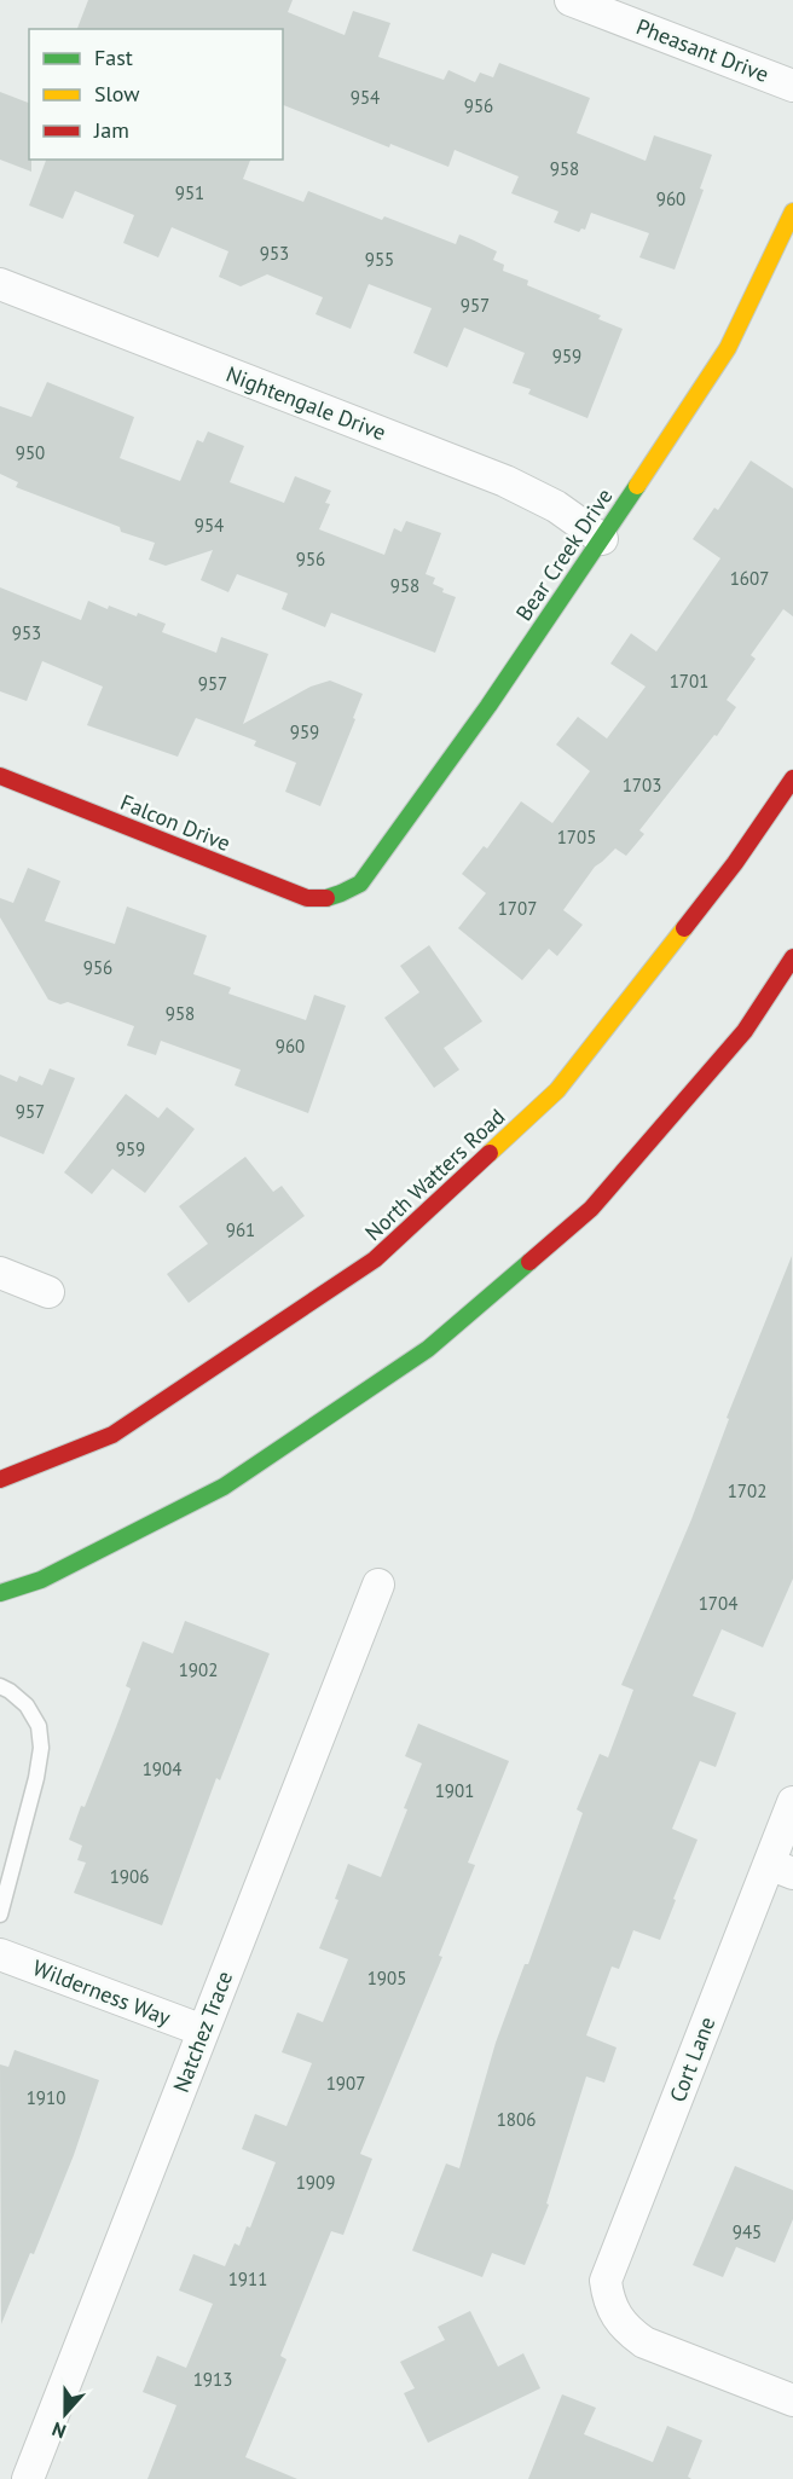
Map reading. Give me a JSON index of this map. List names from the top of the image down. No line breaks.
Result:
{"streets":{"main road":["Bear Creek Drive","Falcon Drive","North Watters Road"],"street":["Pheasant Drive","Nightengale Drive","Wilderness Way","Natchez Trace","Cort Lane"]},"crossings":[["Nightengale Drive","Bear Creek Drive"],["Bear Creek Drive","Falcon Drive"],["Wilderness Way","Natchez Trace"]],"house_numbers":["954","956","958","951","960","953","955","957","959","950","954","956","1607","958","953","1701","957","959","1703","1705","1707","956","958","960","957","959","961","1702","1704","1902","1904","1901","1906","1905","1907","1910","1806","1909","945","1911","1913"],"legend":["Fast","Slow","Jam"],"north":"bottom"}
